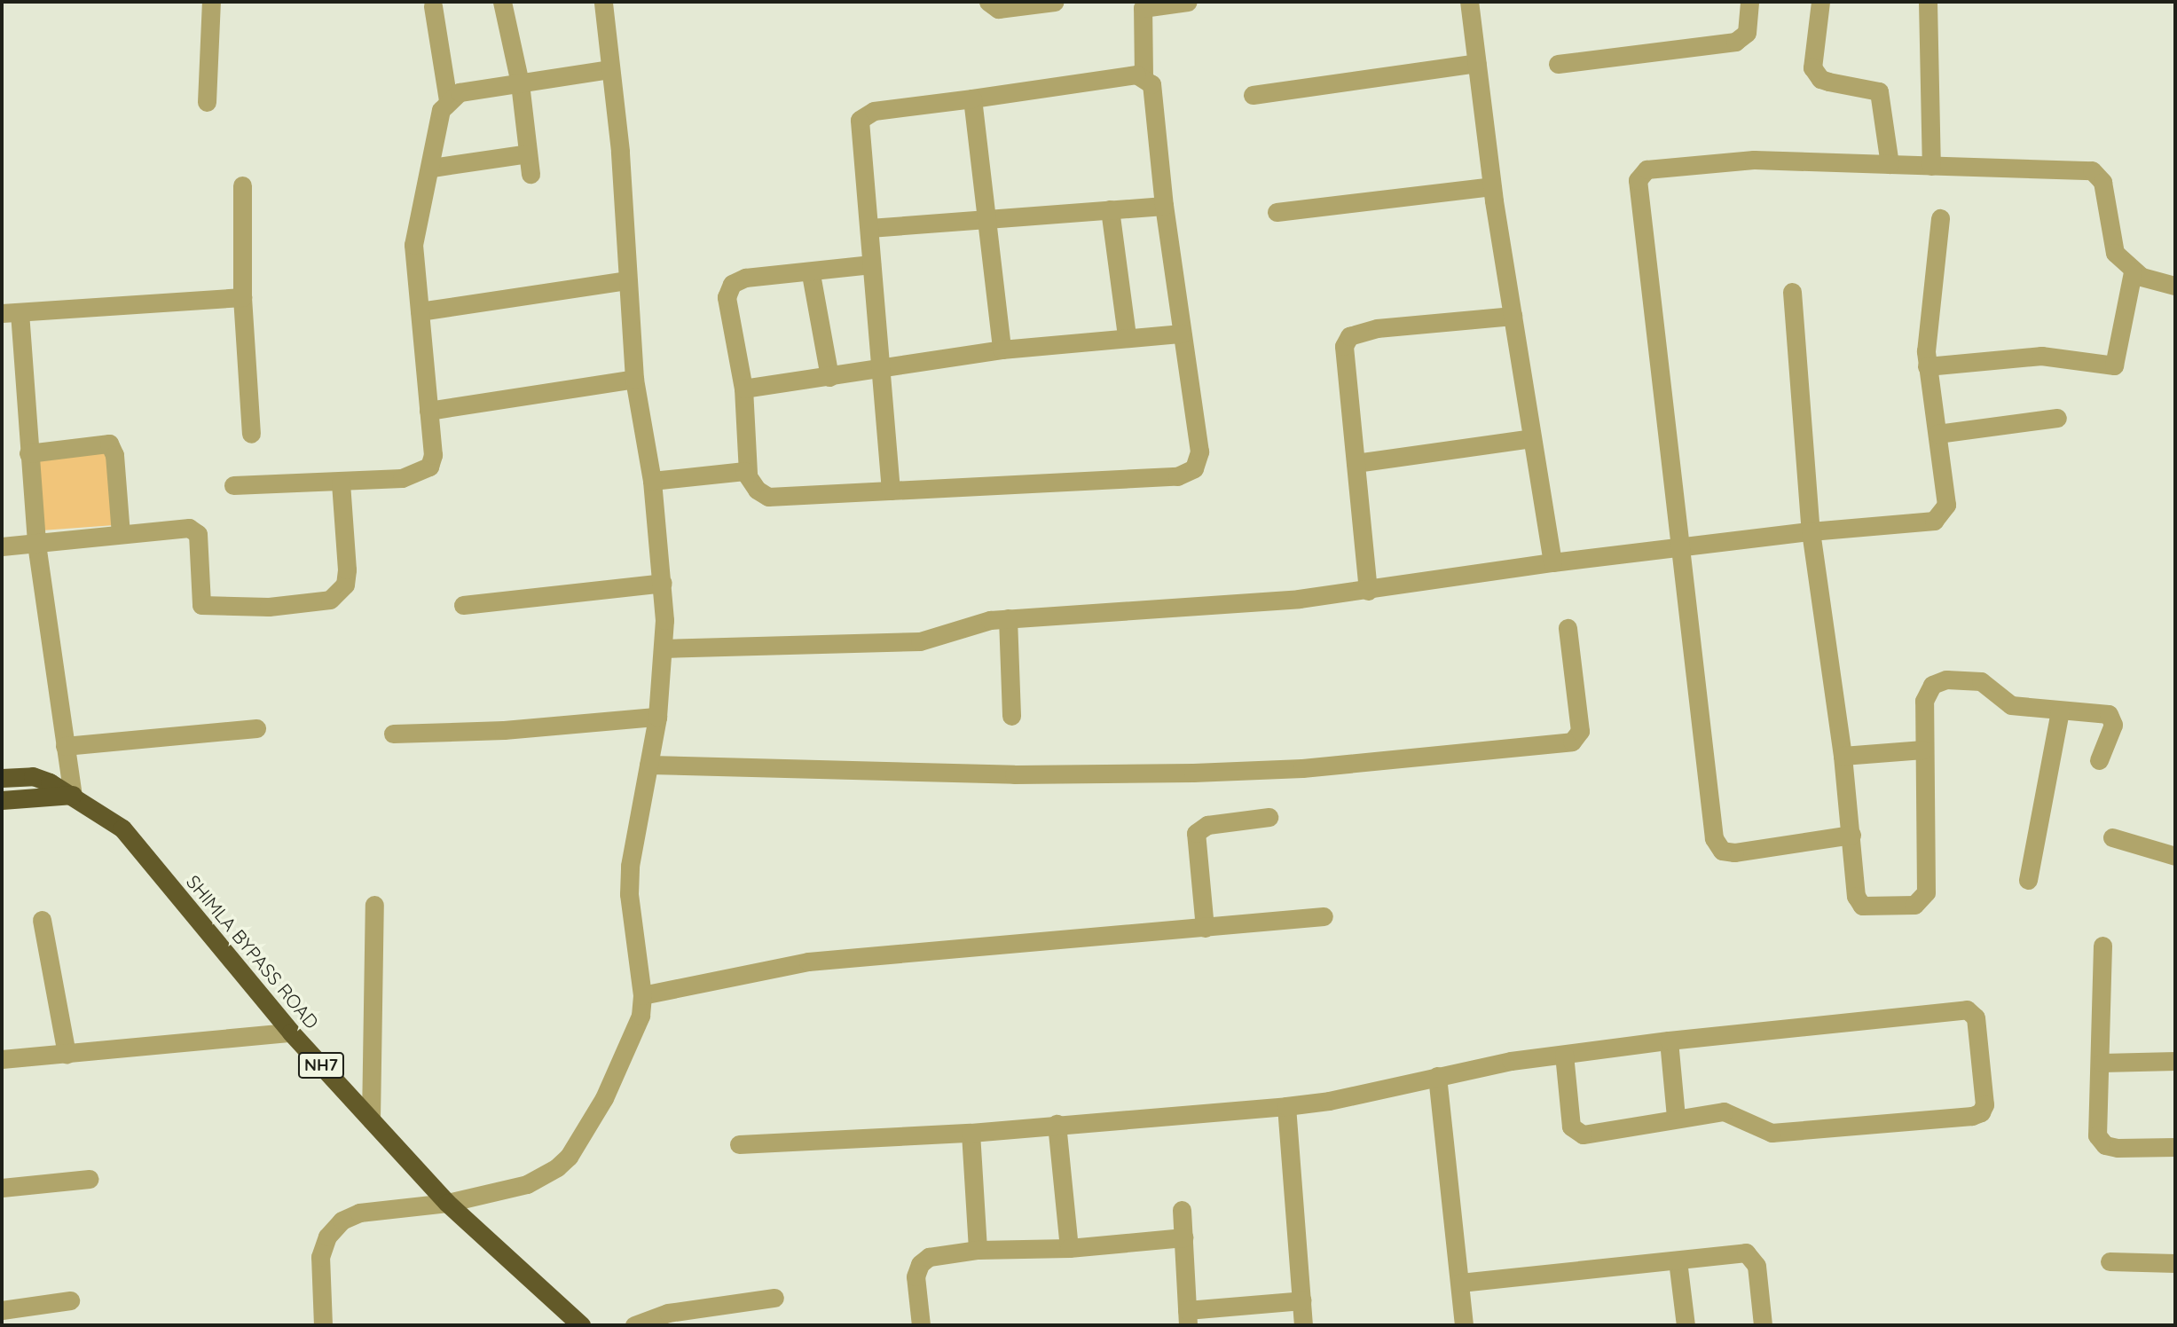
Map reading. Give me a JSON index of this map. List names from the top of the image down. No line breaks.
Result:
{"streets":{"highway":["SHIMLA BYPASS ROAD","NH7"]}}
